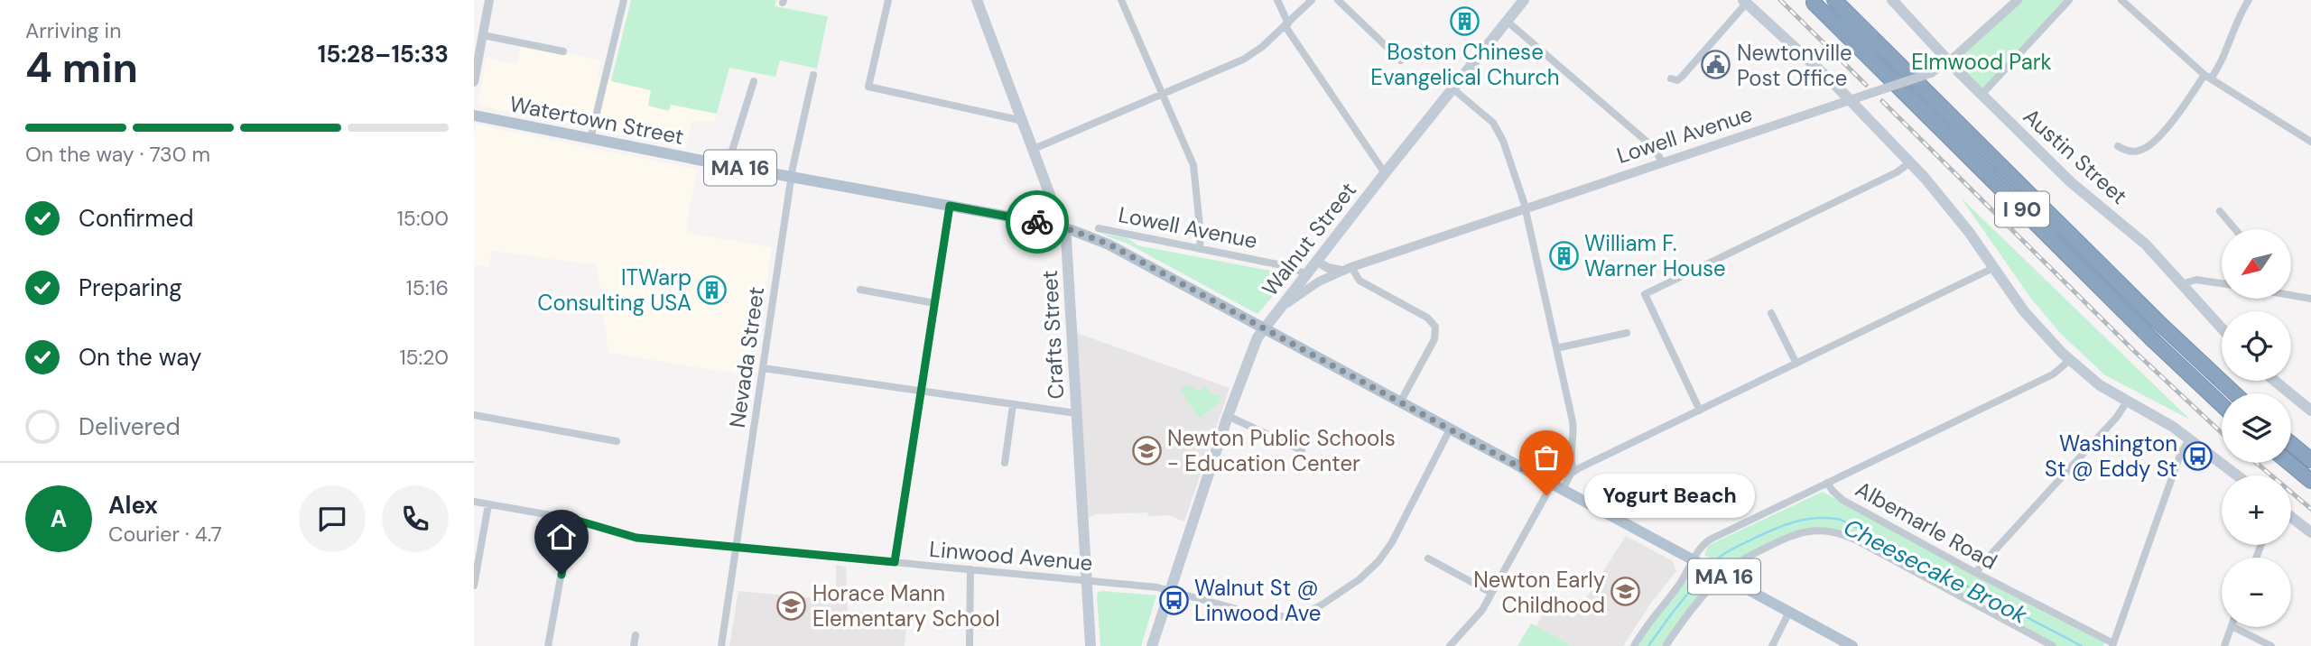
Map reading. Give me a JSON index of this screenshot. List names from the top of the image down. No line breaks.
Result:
{"streets":{"highway":["I 90"],"main road":["Watertown Street","Austin Street","MA 16","Walnut Street","Crafts Street"],"street":["Lowell Avenue","Nevada Street","Albemarle Road","Linwood Avenue"]},"crossings":[["Watertown Street","Walnut Street"],["Watertown Street","Crafts Street"],["Watertown Street","Nevada Street"],["Watertown Street","Albemarle Road"],["Watertown Street","Linwood Avenue"],["Lowell Avenue","Austin Street"],["Lowell Avenue","Walnut Street"],["Walnut Street","Linwood Avenue"],["Crafts Street","Linwood Avenue"],["Nevada Street","Linwood Avenue"]],"water":["Cheesecake Brook"],"parks":["Elmwood Park"],"places":{"building":["Boston Chinese Evangelical Church","William F. Warner House","ITWarp Consulting USA"],"public building":["Newtonville Post Office"],"school or university":["Newton Public Schools - Education Center","Newton Early Childhood","Horace Mann Elementary School"],"bus stop":["Washington St @ Eddy St","Walnut St @ Linwood Ave"],"other":["Yogurt Beach"]},"north":"bottom left","page":{"heading":["4 min","Arriving in","15:28–15:33"],"panel":["Alex","Courier · 4.7"],"bar":"On the way · 730 m","list":[["Confirmed","15:00"],["Preparing","15:16"],["On the way","15:20"],"Delivered"],"map_buttons":["+","−"],"bubble":"Yogurt Beach","round":"A"}}
